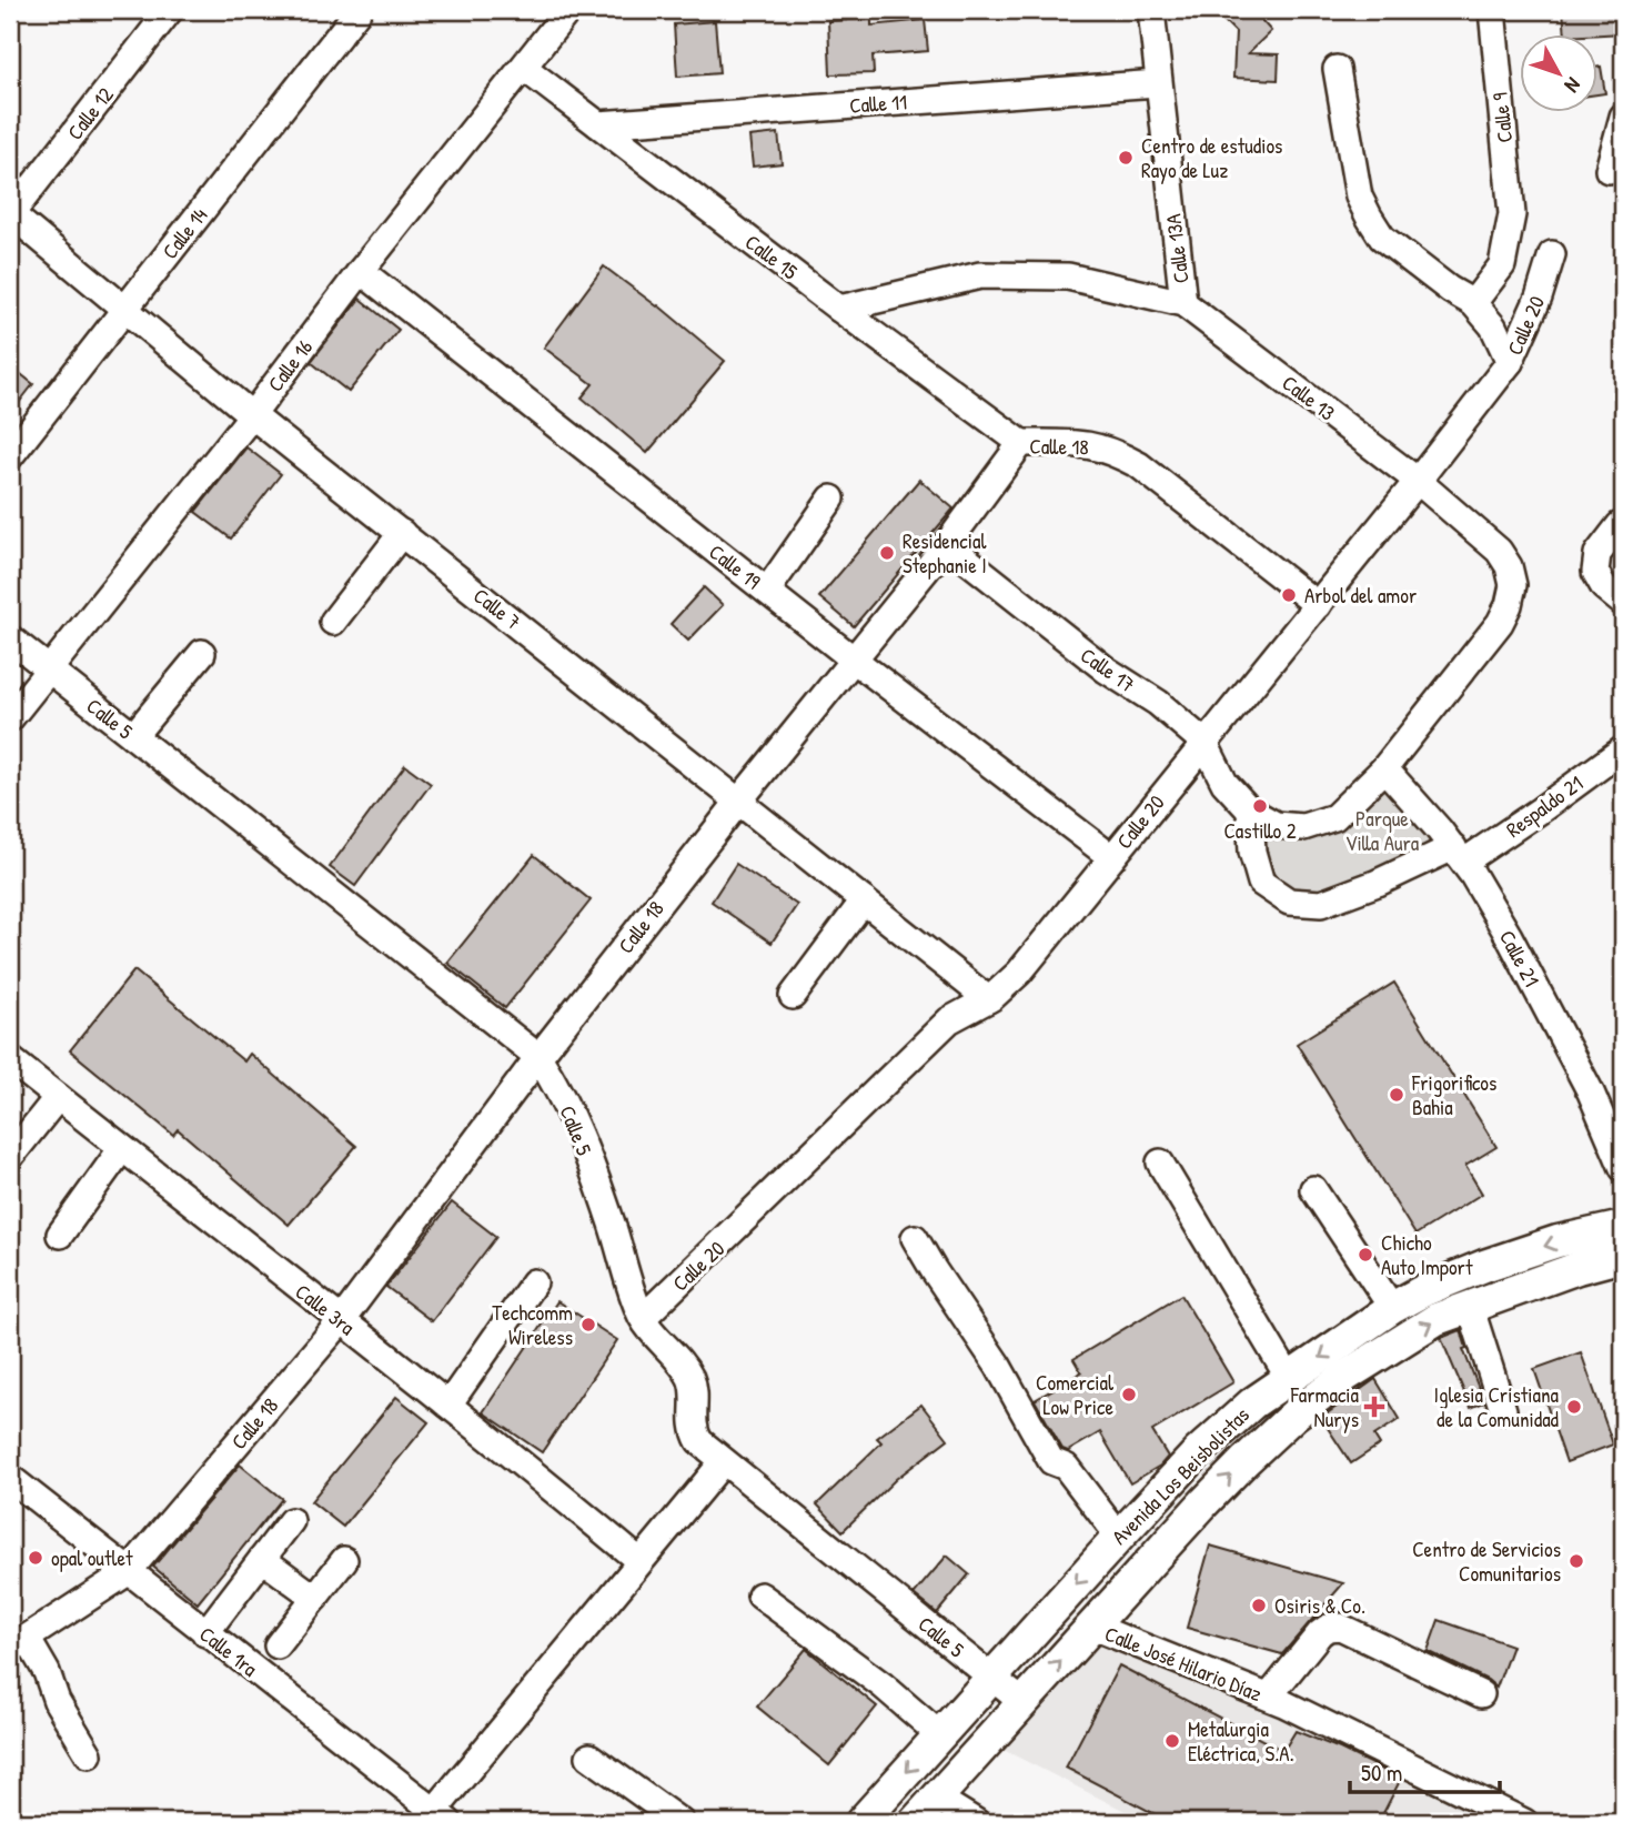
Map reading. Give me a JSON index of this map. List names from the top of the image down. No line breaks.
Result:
{"streets":{"main road":["Avenida Los Beisbolistas"],"street":["Calle 11","Calle 12","Calle 9","Calle 14","Calle 13A","Calle 15","Calle 20","Calle 16","Calle 13","Calle 18","Calle 19","Calle 7","Calle 17","Calle 5","Respaldo 21","Calle 21","Calle 3ra","Calle 1ra","Calle José Hilario Díaz"]},"crossings":[["Calle 11","Calle 13A"],["Calle 11","Calle 15"],["Calle 12","Calle 7"],["Calle 14","Calle 7"],["Calle 13A","Calle 13"],["Calle 15","Calle 16"],["Calle 15","Calle 13"],["Calle 15","Calle 18"],["Calle 20","Calle 13"],["Calle 20","Calle 18"],["Calle 20","Calle 19"],["Calle 20","Calle 7"],["Calle 20","Calle 17"],["Calle 20","Calle 5"],["Calle 16","Calle 19"],["Calle 16","Calle 7"],["Calle 16","Calle 5"],["Calle 13","Calle 17"],["Calle 13","Calle 21"],["Calle 18","Calle 19"],["Calle 18","Calle 7"],["Calle 18","Calle 17"],["Calle 18","Calle 5"],["Calle 18","Calle 3ra"],["Calle 18","Calle 1ra"],["Calle 17","Calle 21"],["Calle 5","Avenida Los Beisbolistas"],["Respaldo 21","Calle 21"],["Avenida Los Beisbolistas","Calle José Hilario Díaz"]],"parks":["Parque Villa Aura"],"places":{"other":["Centro de estudios Rayo de Luz","Residencial Stephanie I","Arbol del amor","Castillo 2","Frigorificos Bahia","Chicho Auto Import","Techcomm Wireless","Comercial Low Price","Iglesia Cristiana de la Comunidad","opal outlet","Centro de Servicios Comunitarios","Osiris & Co.","Metalurgia Eléctrica, S.A."],"health":["Farmacia Nurys"]},"scale_bar":"50 m","north":"bottom right"}
